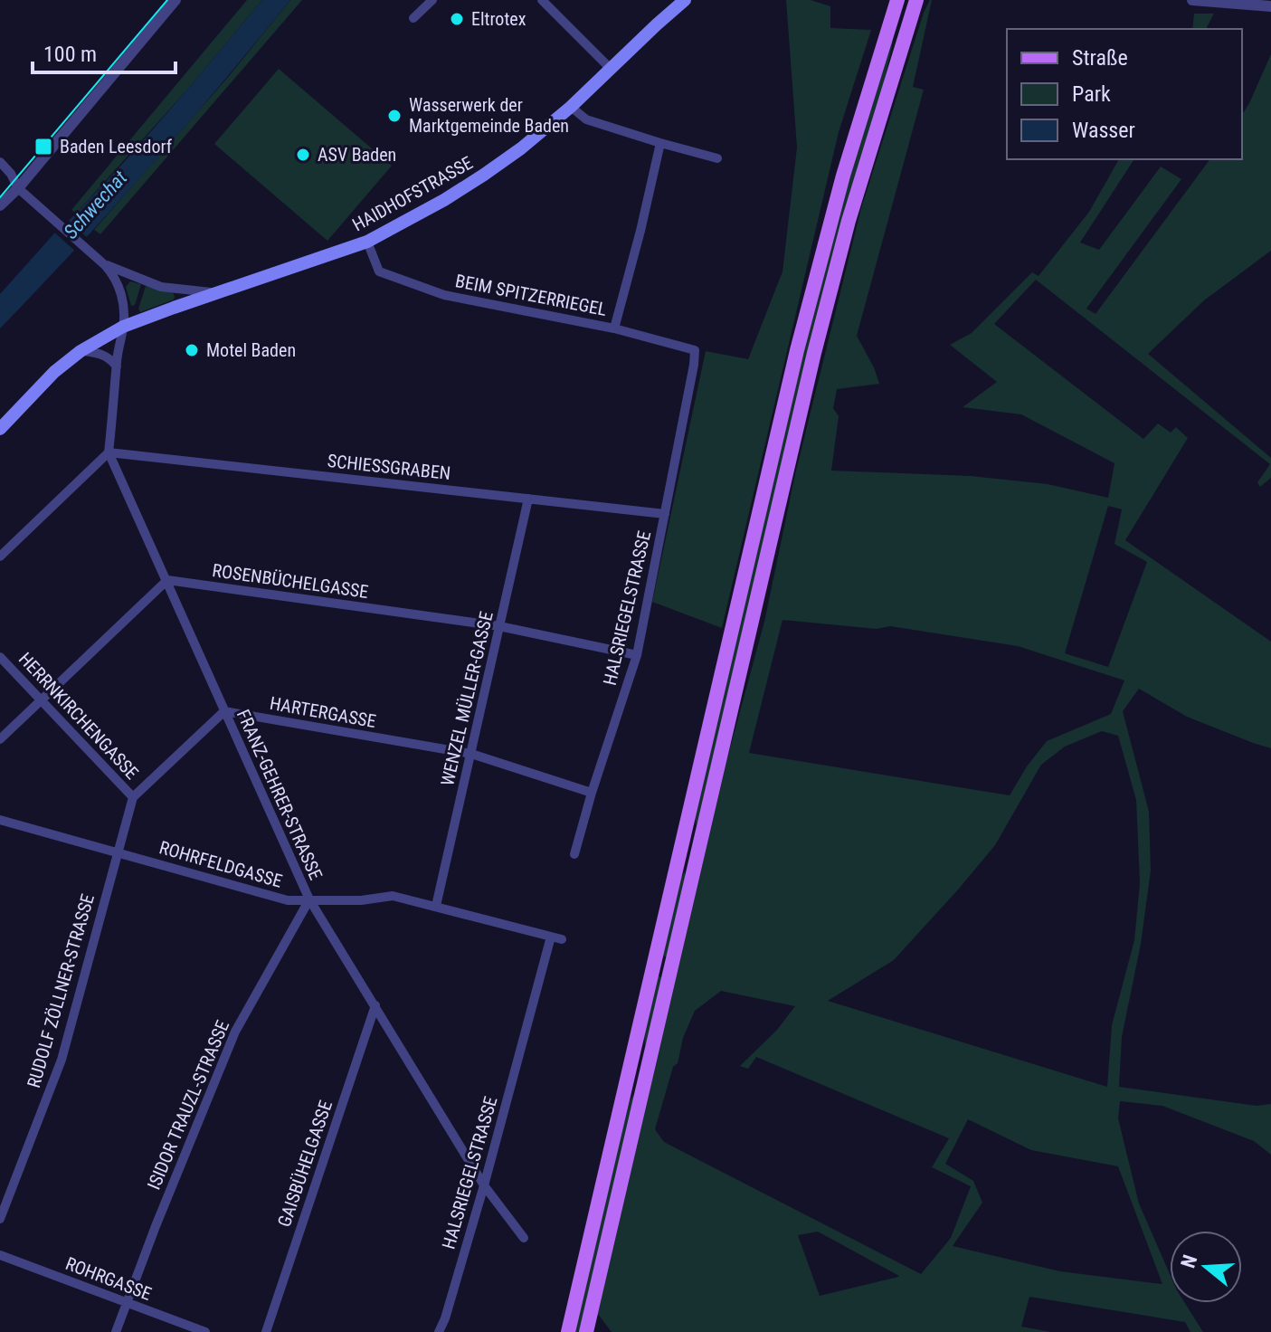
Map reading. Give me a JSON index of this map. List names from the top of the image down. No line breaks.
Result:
{"streets":{"main road":["HAIDHOFSTRASSE"],"street":["BEIM SPITZERRIEGEL","SCHIESSGRABEN","ROSENBÜCHELGASSE","HALSRIEGELSTRASSE","WENZEL MÜLLER-GASSE","HARTERGASSE","HERRNKIRCHENGASSE","FRANZ-GEHRER-STRASSE","ROHRFELDGASSE","RUDOLF ZÖLLNER-STRASSE","ISIDOR TRAUZL-STRASSE","GAISBÜHELGASSE","ROHRGASSE"]},"crossings":[["HAIDHOFSTRASSE","BEIM SPITZERRIEGEL"],["BEIM SPITZERRIEGEL","HALSRIEGELSTRASSE"],["SCHIESSGRABEN","HALSRIEGELSTRASSE"],["SCHIESSGRABEN","WENZEL MÜLLER-GASSE"],["SCHIESSGRABEN","FRANZ-GEHRER-STRASSE"],["ROSENBÜCHELGASSE","HALSRIEGELSTRASSE"],["ROSENBÜCHELGASSE","WENZEL MÜLLER-GASSE"],["ROSENBÜCHELGASSE","FRANZ-GEHRER-STRASSE"],["HALSRIEGELSTRASSE","HARTERGASSE"],["HALSRIEGELSTRASSE","FRANZ-GEHRER-STRASSE"],["HALSRIEGELSTRASSE","ROHRFELDGASSE"],["WENZEL MÜLLER-GASSE","HARTERGASSE"],["WENZEL MÜLLER-GASSE","ROHRFELDGASSE"],["HARTERGASSE","FRANZ-GEHRER-STRASSE"],["FRANZ-GEHRER-STRASSE","ROHRFELDGASSE"],["FRANZ-GEHRER-STRASSE","ISIDOR TRAUZL-STRASSE"],["FRANZ-GEHRER-STRASSE","GAISBÜHELGASSE"],["ROHRFELDGASSE","RUDOLF ZÖLLNER-STRASSE"],["ROHRFELDGASSE","ISIDOR TRAUZL-STRASSE"],["ISIDOR TRAUZL-STRASSE","ROHRGASSE"]],"water":["Schwechat"],"places":{"other":["Eltrotex","Wasserwerk der Marktgemeinde Baden","ASV Baden","Motel Baden"],"transit":["Baden Leesdorf"]},"legend":["Straße","Park","Wasser"],"scale_bar":"100 m","north":"left"}
